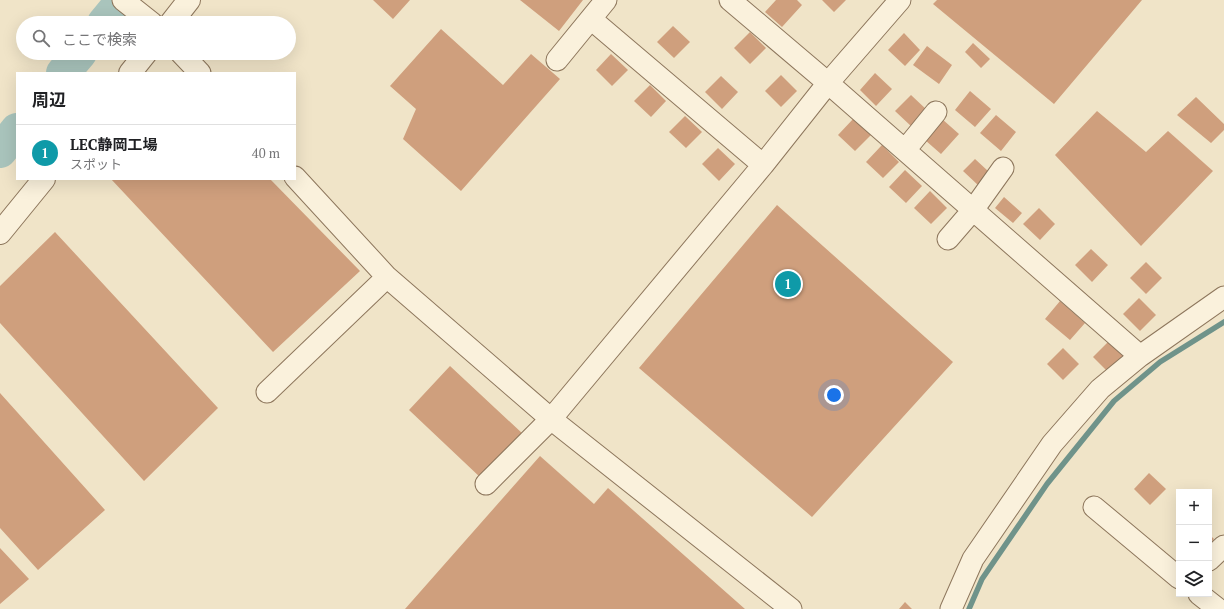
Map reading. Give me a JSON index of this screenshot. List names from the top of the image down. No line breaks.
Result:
{"page":{"search":"ここで検索","heading":"周辺","list":[{"mark":"1","name":"LEC静岡工場","note":"スポット","value":"40 m"}],"pins":"1","map_buttons":["+","−"]}}
